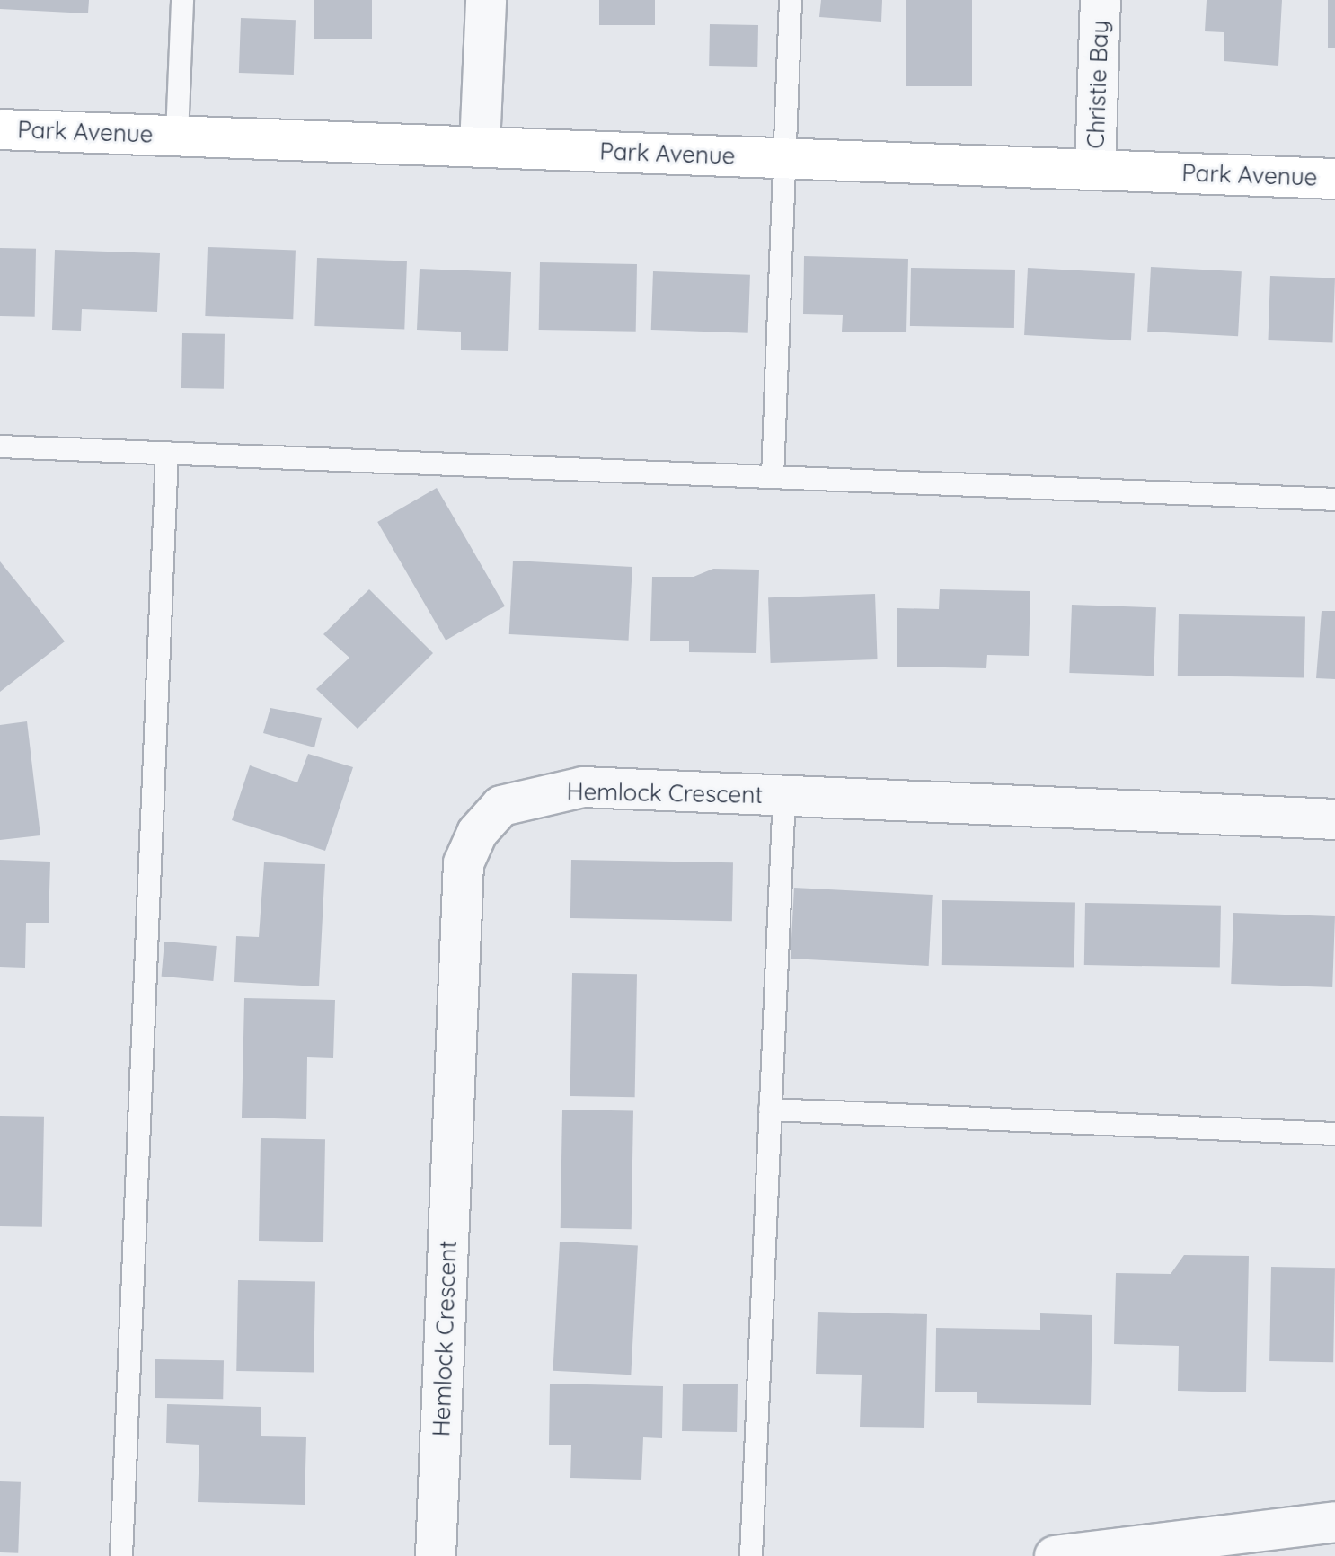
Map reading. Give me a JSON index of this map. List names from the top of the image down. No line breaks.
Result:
{"streets":{"street":["Christie Bay","Park Avenue","Hemlock Crescent"]},"crossings":[["Christie Bay","Park Avenue"]]}
